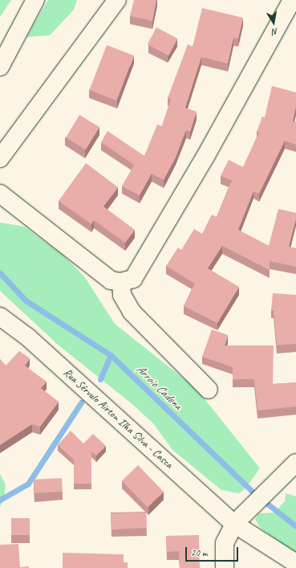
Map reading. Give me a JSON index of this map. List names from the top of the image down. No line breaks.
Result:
{"streets":{"street":["Rua Sérvulo Airton Ilha Silva - Casca"]},"water":["Arroio Cadena"],"scale_bar":"20 m","north":"bottom"}
